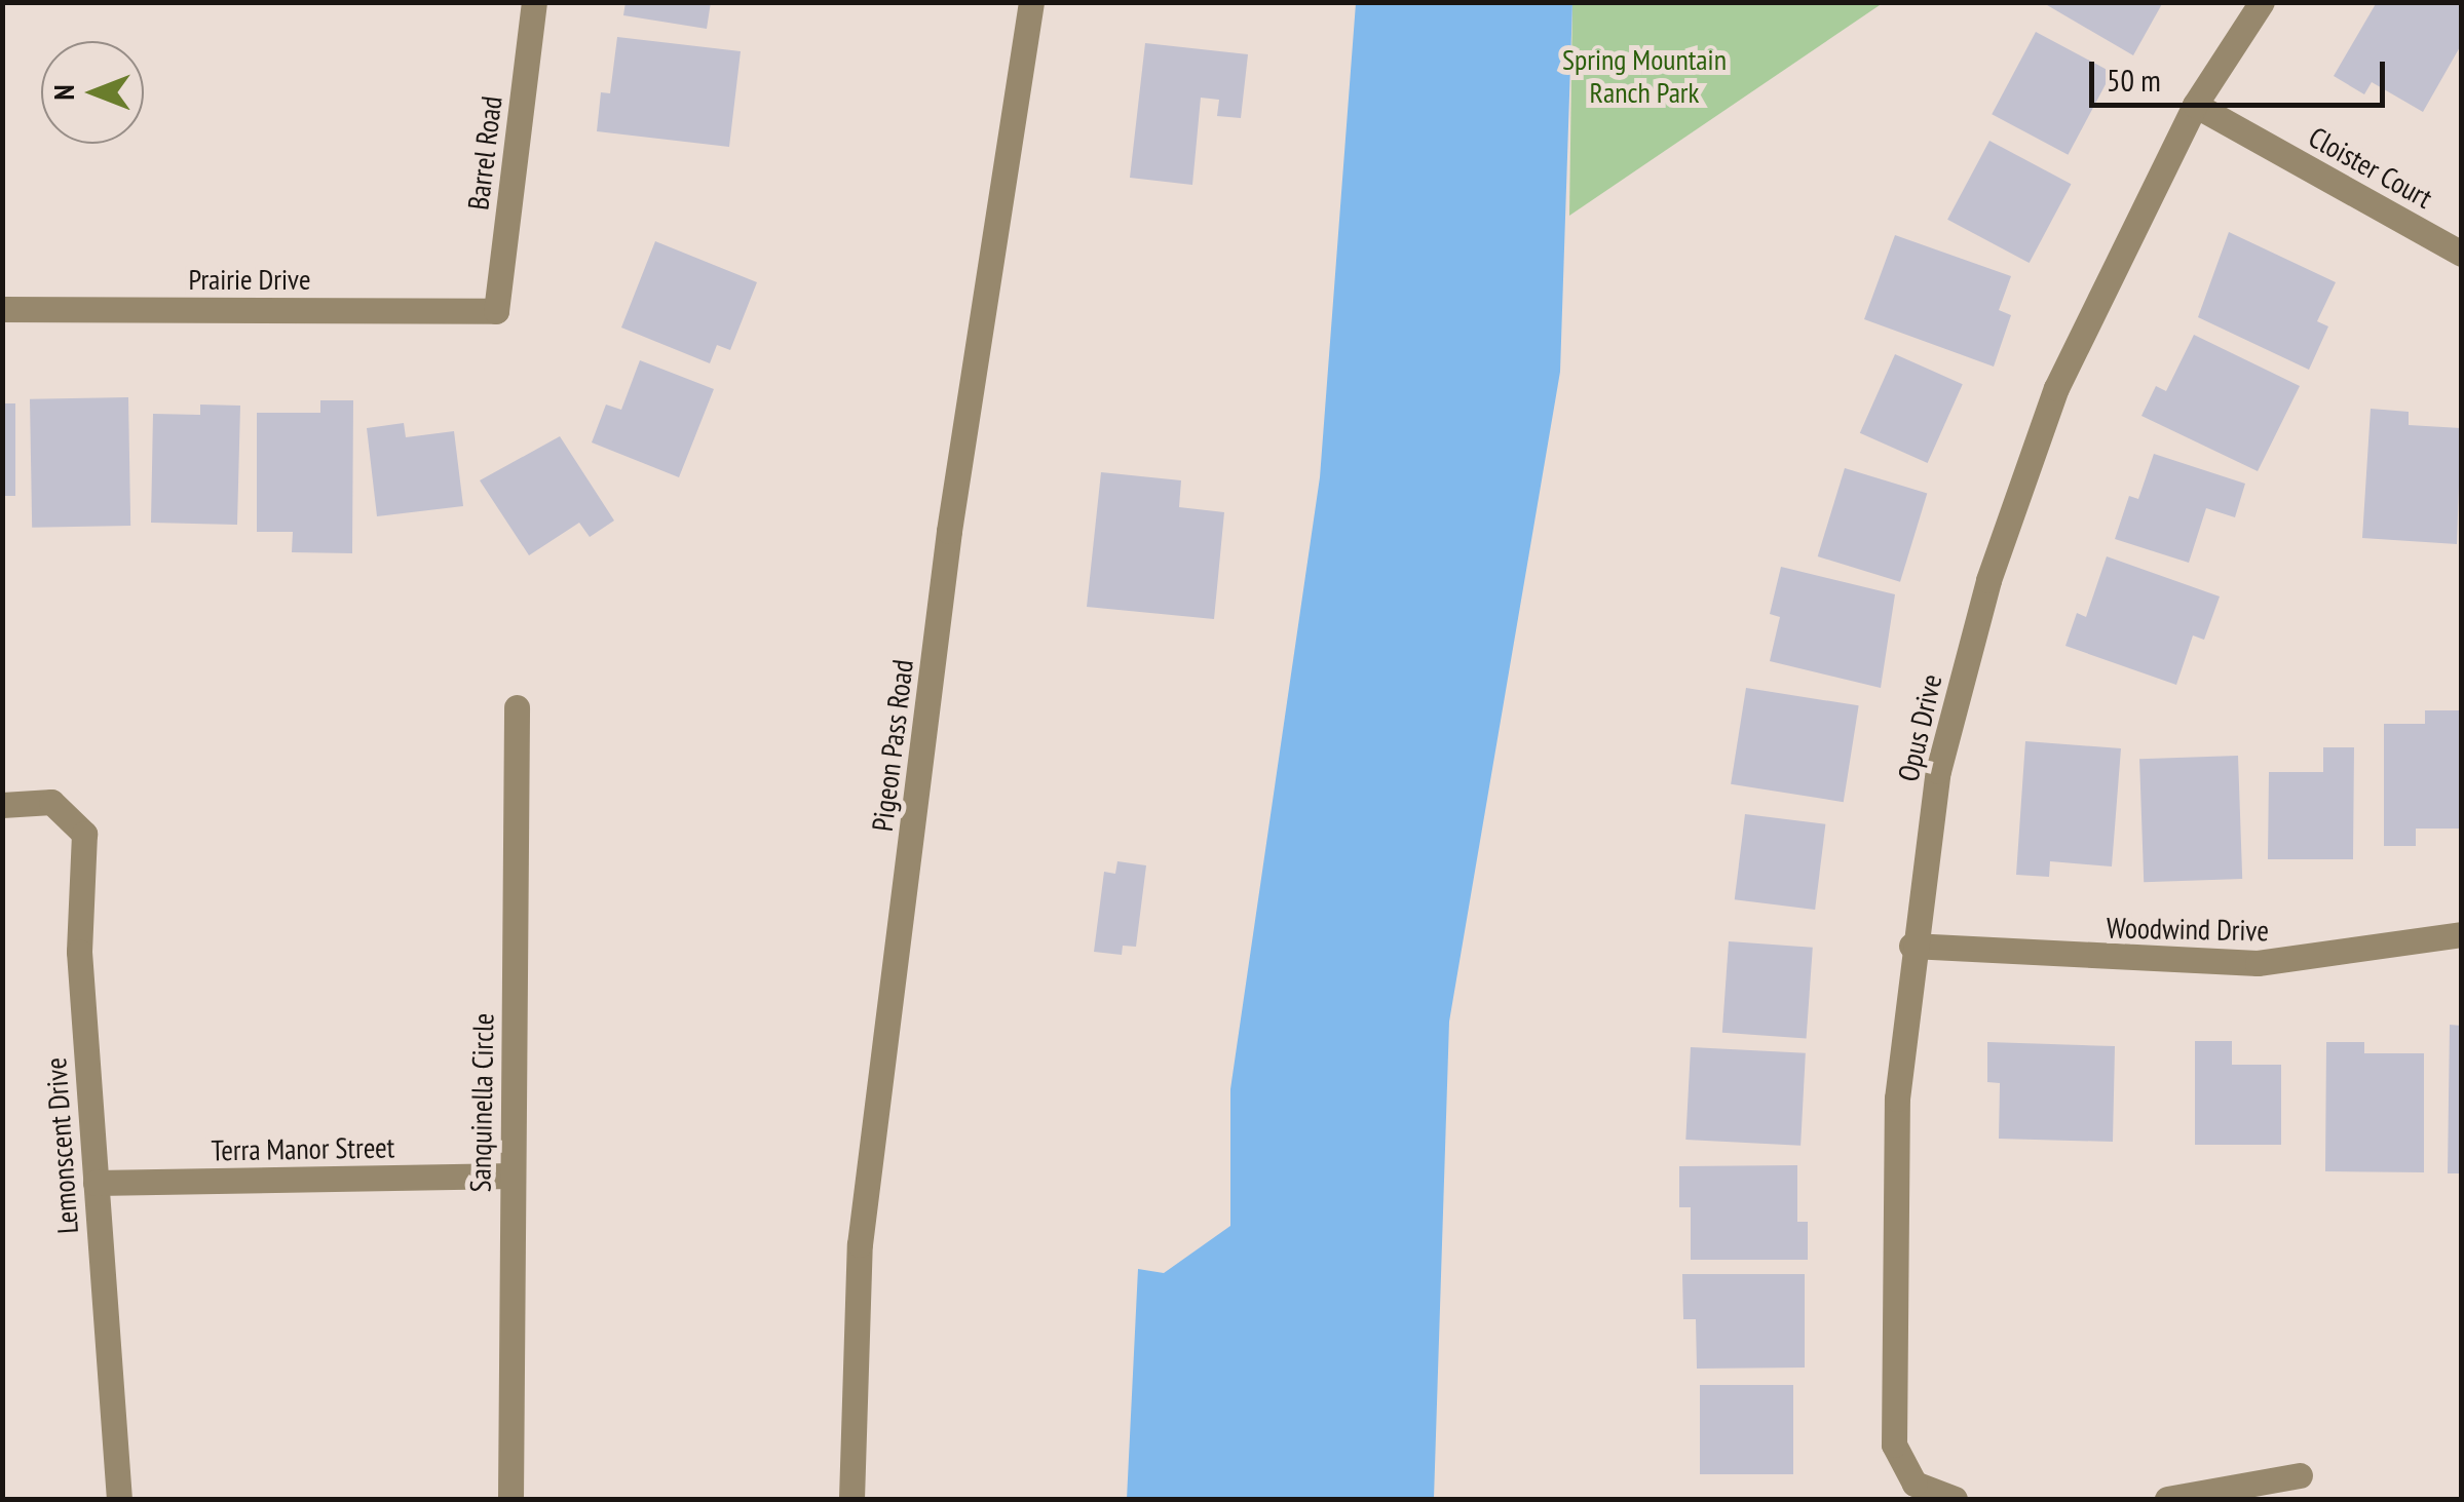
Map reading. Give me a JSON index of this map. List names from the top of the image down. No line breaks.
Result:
{"streets":{"street":["Barrel Road","Cloister Court","Prairie Drive","Opus Drive","Pigeon Pass Road","Woodwind Drive","Sanquinella Circle","Lemonscent Drive","Terra Manor Street"]},"crossings":[["Barrel Road","Prairie Drive"],["Cloister Court","Opus Drive"],["Opus Drive","Woodwind Drive"],["Sanquinella Circle","Terra Manor Street"],["Lemonscent Drive","Terra Manor Street"]],"parks":["Spring Mountain Ranch Park"],"scale_bar":"50 m","north":"left"}
